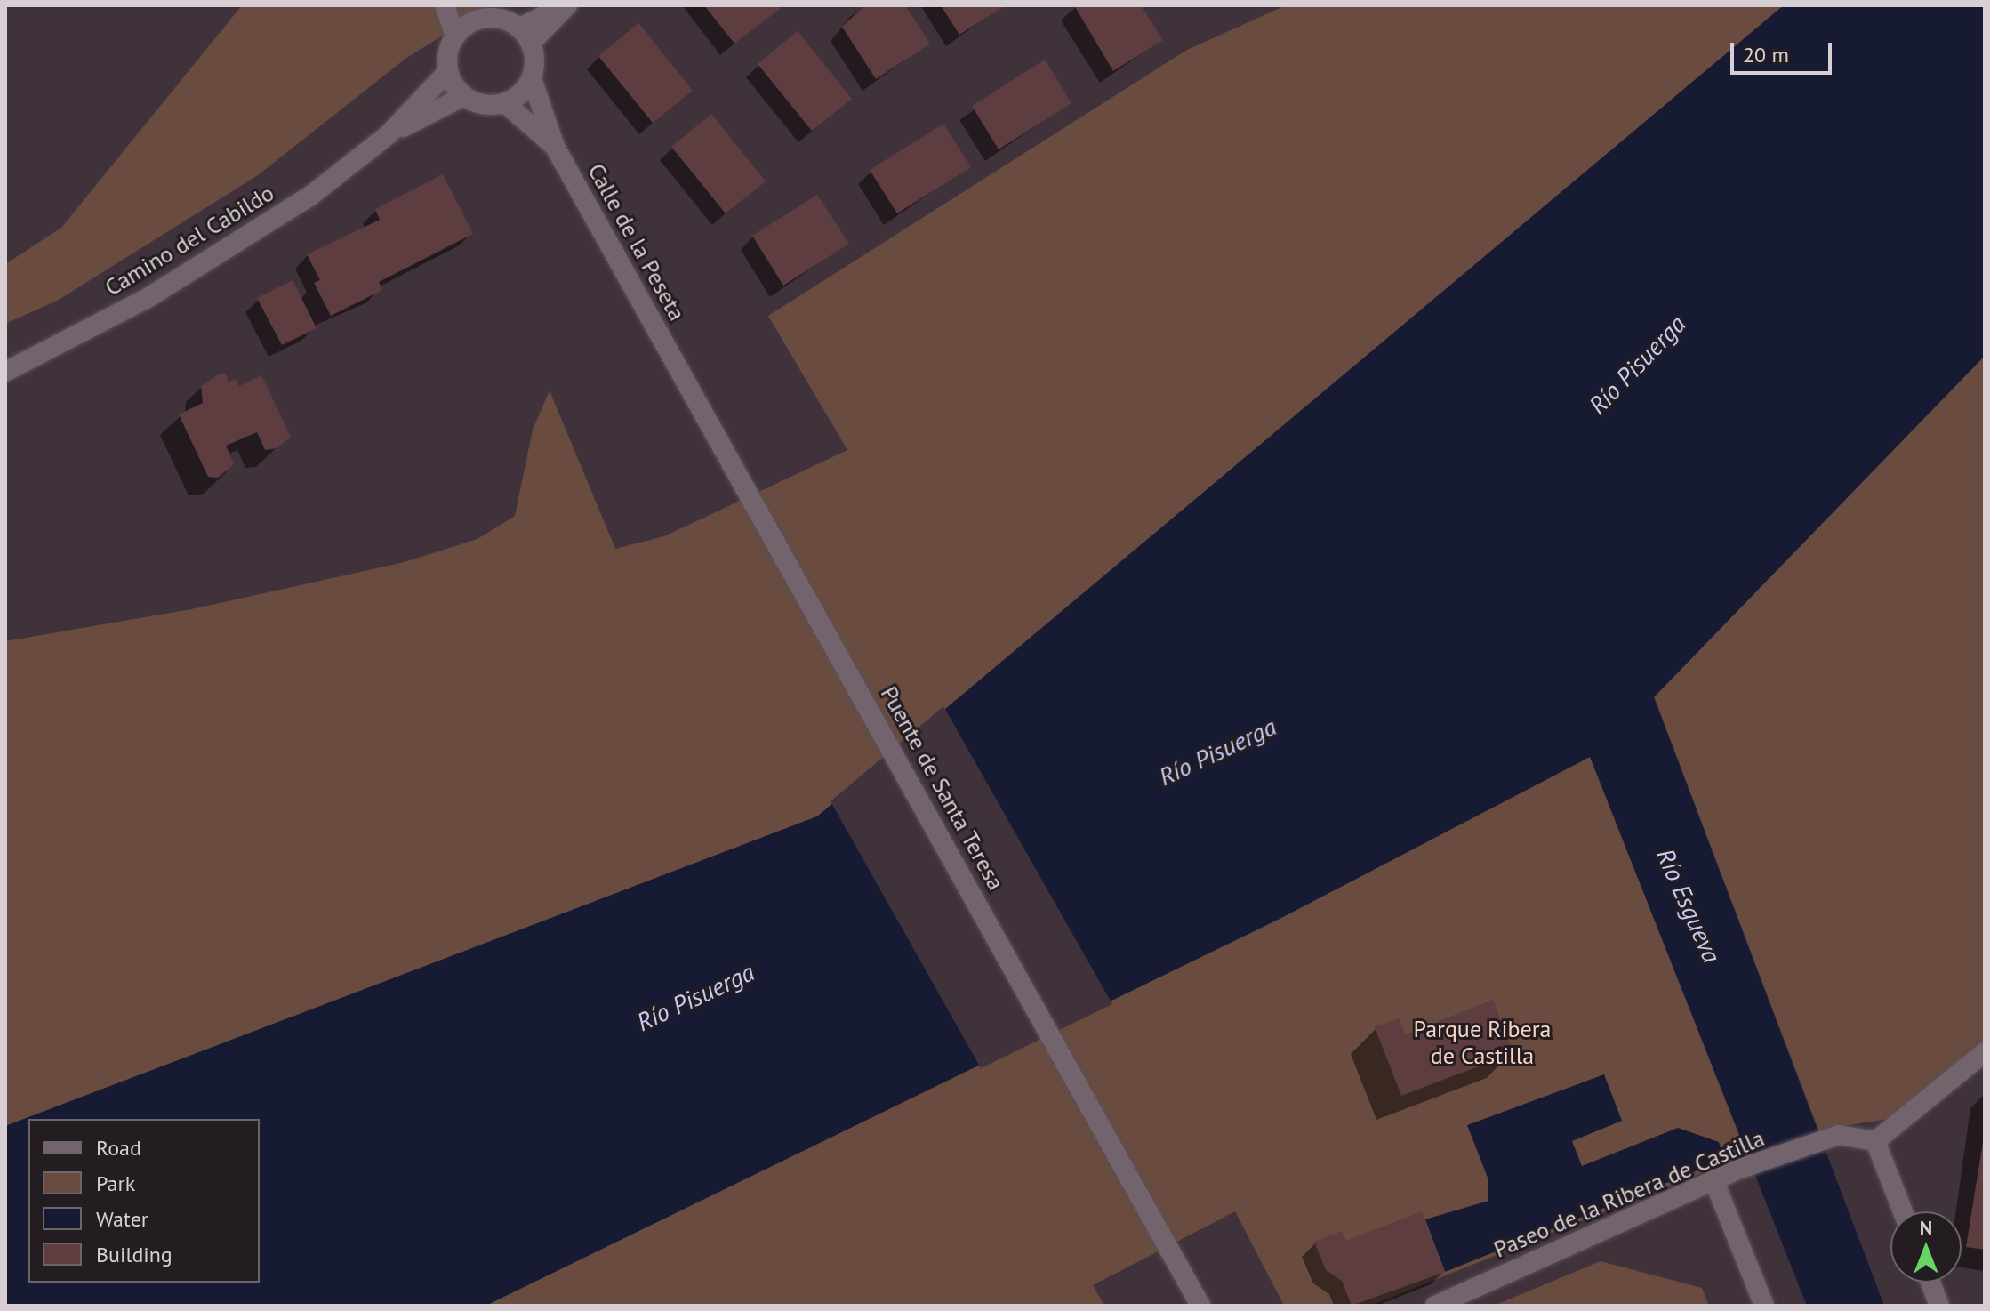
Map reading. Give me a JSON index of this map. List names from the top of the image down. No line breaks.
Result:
{"streets":{"main road":["Camino del Cabildo","Calle de la Peseta","Puente de Santa Teresa","Paseo de la Ribera de Castilla"]},"crossings":[["Camino del Cabildo","Calle de la Peseta"],["Calle de la Peseta","Puente de Santa Teresa"]],"water":["Río Pisuerga","Río Esgueva"],"parks":["Parque Ribera de Castilla"],"legend":["Road","Park","Water","Building"],"scale_bar":"20 m","north":"top"}
